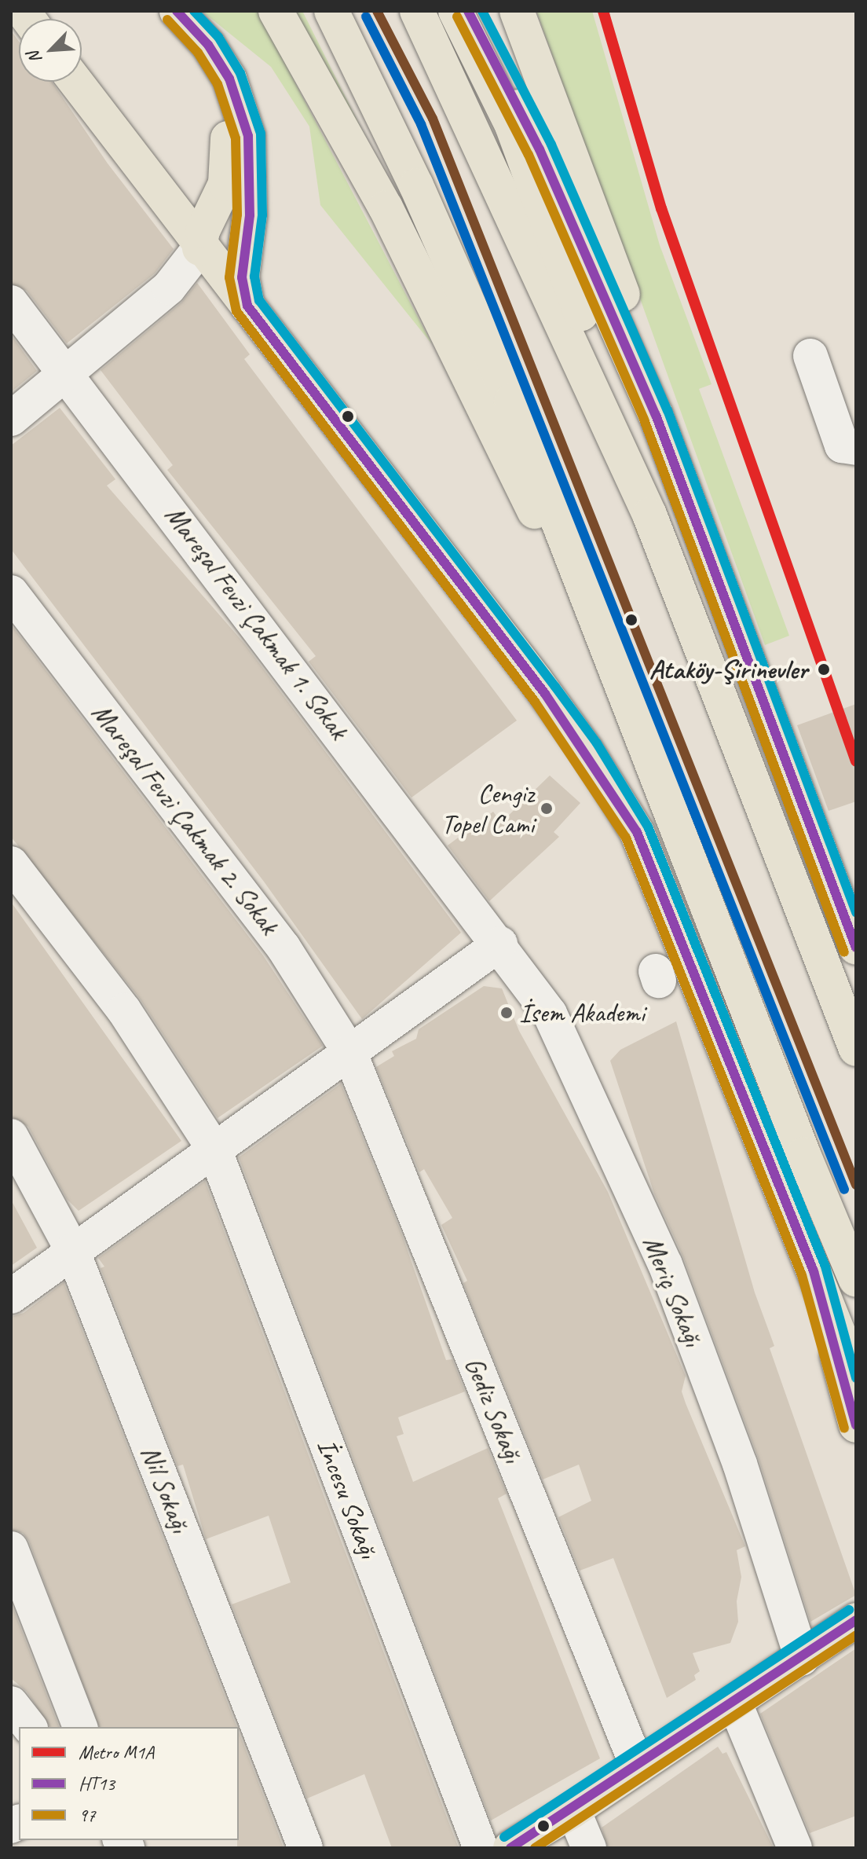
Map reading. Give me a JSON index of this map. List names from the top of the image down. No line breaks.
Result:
{"streets":{"street":["Mareşal Fevzi Çakmak 1. Sokak","Mareşal Fevzi Çakmak 2. Sokak","Meriç Sokağı","Gediz Sokağı","Nil Sokağı","İncesu Sokağı"]},"crossings":[["Mareşal Fevzi Çakmak 1. Sokak","Meriç Sokağı"],["Mareşal Fevzi Çakmak 2. Sokak","Gediz Sokağı"]],"places":["Ataköy-Şirinevler","Cengiz Topel Cami","İsem Akademi"],"lines":["metro line M1A","transit line HT13","transit line 97"],"legend":["Metro M1A","HT13","97"],"north":"bottom left"}
